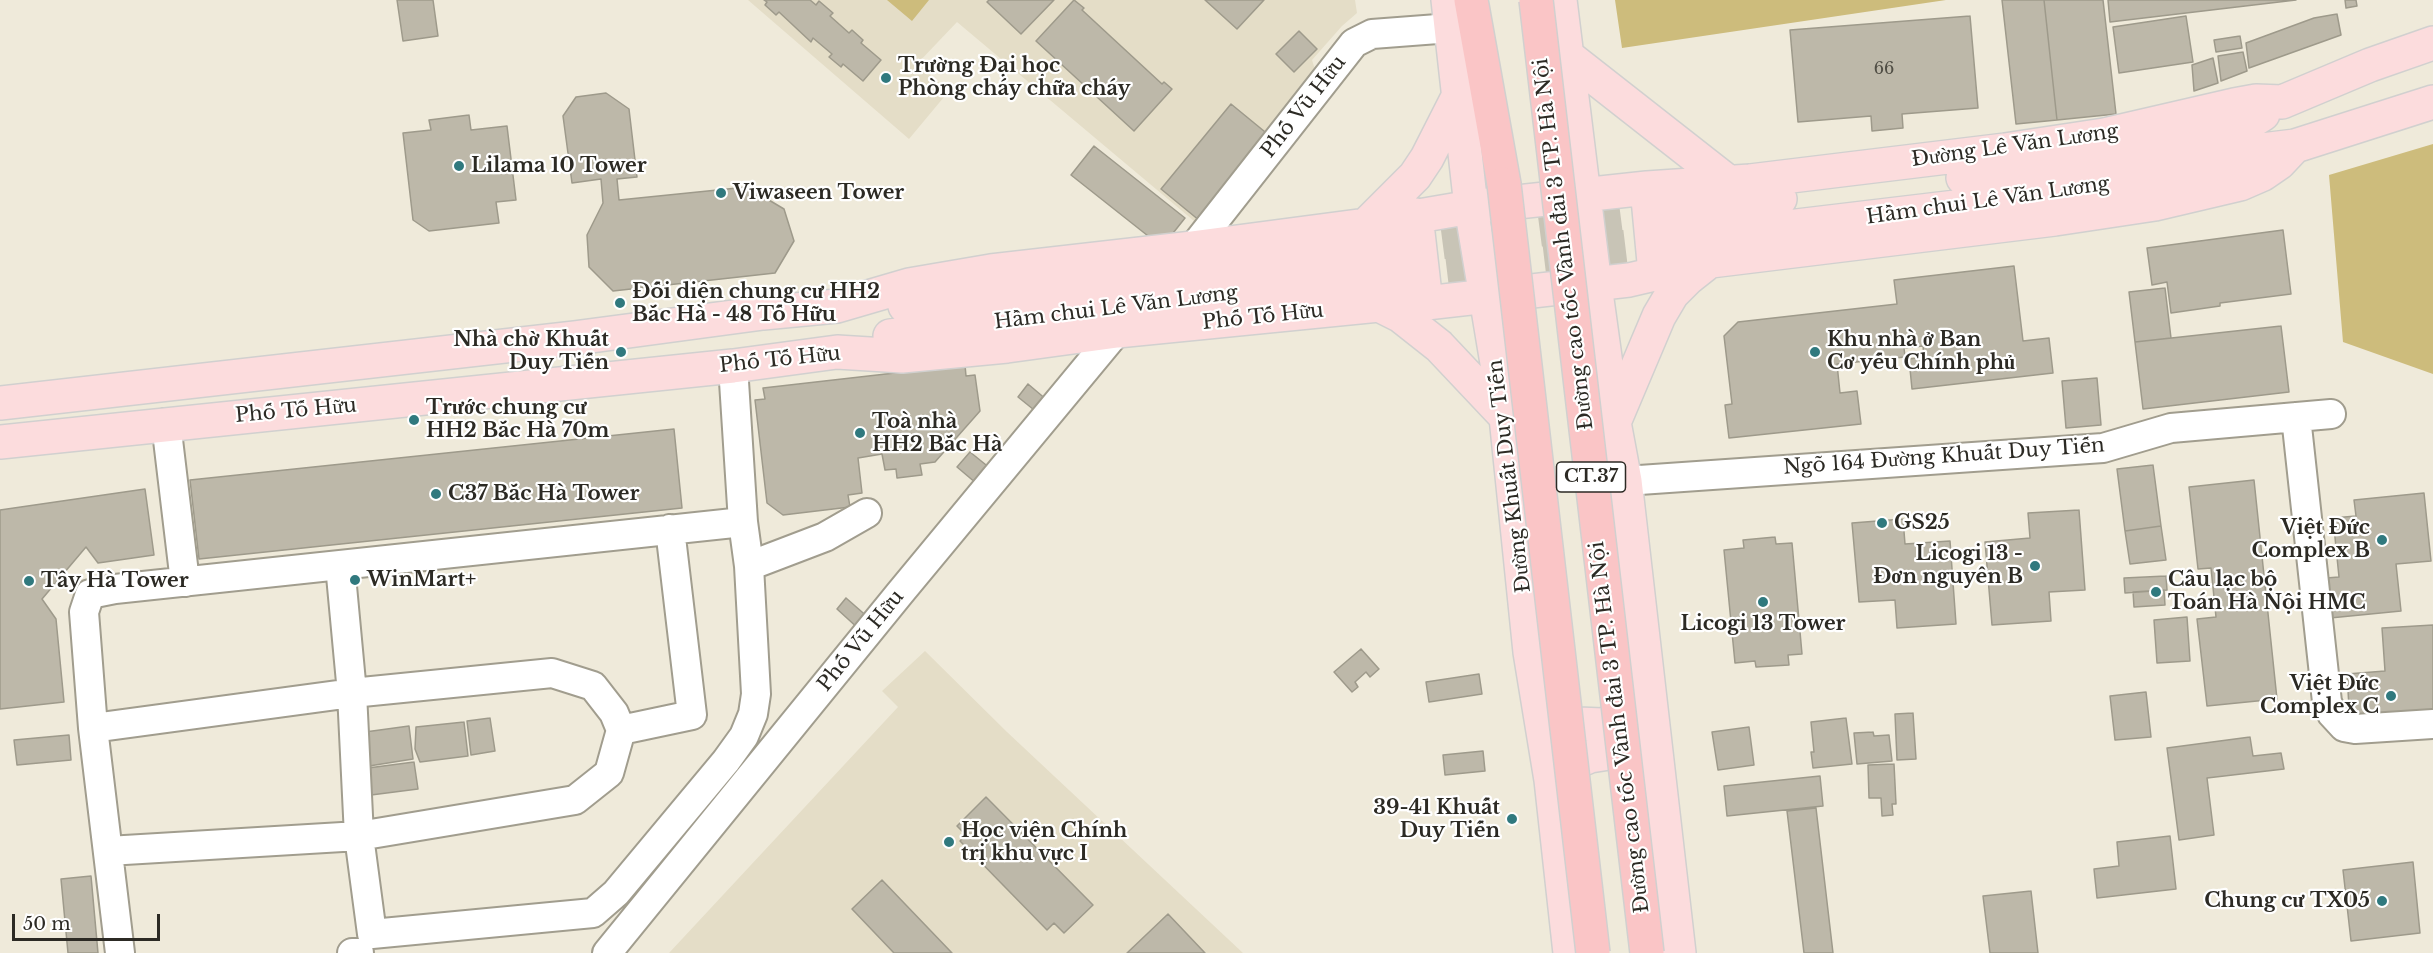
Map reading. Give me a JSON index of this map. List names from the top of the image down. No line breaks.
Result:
{"streets":{"highway":["Đường cao tốc Vành đai 3 TP. Hà Nội","CT.37"],"main road":["Đường Lê Văn Lương","Hầm chui Lê Văn Lương","Phố Tố Hữu","Đường Khuất Duy Tiến"],"street":["Phố Vũ Hữu","Ngõ 164 Đường Khuất Duy Tiến"]},"crossings":[["Phố Vũ Hữu","Phố Tố Hữu"],["Phố Vũ Hữu","Đường Khuất Duy Tiến"],["Đường Lê Văn Lương","Hầm chui Lê Văn Lương"],["Đường Lê Văn Lương","Phố Tố Hữu"],["Hầm chui Lê Văn Lương","Phố Tố Hữu"],["Phố Tố Hữu","Đường Khuất Duy Tiến"]],"places":["Trường Đại học Phòng cháy chữa cháy","Lilama 10 Tower","Viwaseen Tower","Đối diện chung cư HH2 Bắc Hà - 48 Tố Hữu","Nhà chờ Khuất Duy Tiến","Khu nhà ở Ban Cơ yếu Chính phủ","Trước chung cư HH2 Bắc Hà 70m","Toà nhà HH2 Bắc Hà","C37 Bắc Hà Tower","GS25","Việt Đức Complex B","Licogi 13 - Đơn nguyên B","WinMart+","Tây Hà Tower","Câu lạc bộ Toán Hà Nội HMC","Licogi 13 Tower","Việt Đức Complex C","39-41 Khuất Duy Tiến","Học viện Chính trị khu vực I","Chung cư TX05"],"house_numbers":["66"],"scale_bar":"50 m"}
